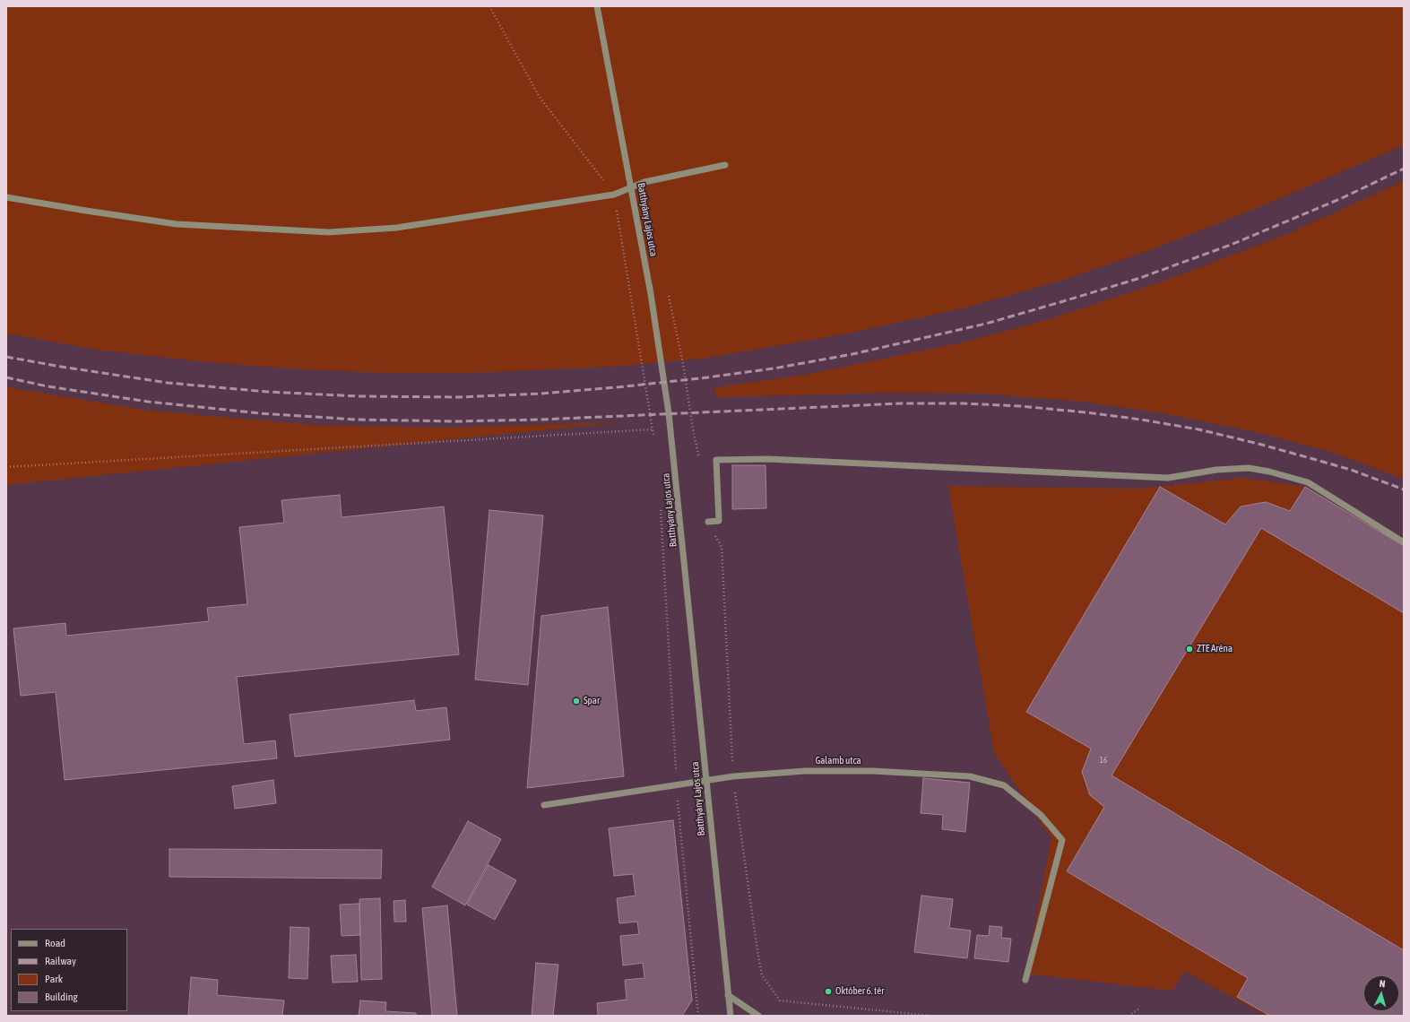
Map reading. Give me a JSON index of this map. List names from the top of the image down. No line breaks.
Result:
{"streets":{"street":["Batthyány Lajos utca","Galamb utca"]},"crossings":[["Batthyány Lajos utca","Galamb utca"]],"places":["ZTE Aréna","Spar","Október 6. tér"],"house_numbers":["16"],"legend":["Road","Railway","Park","Building"],"north":"top"}
